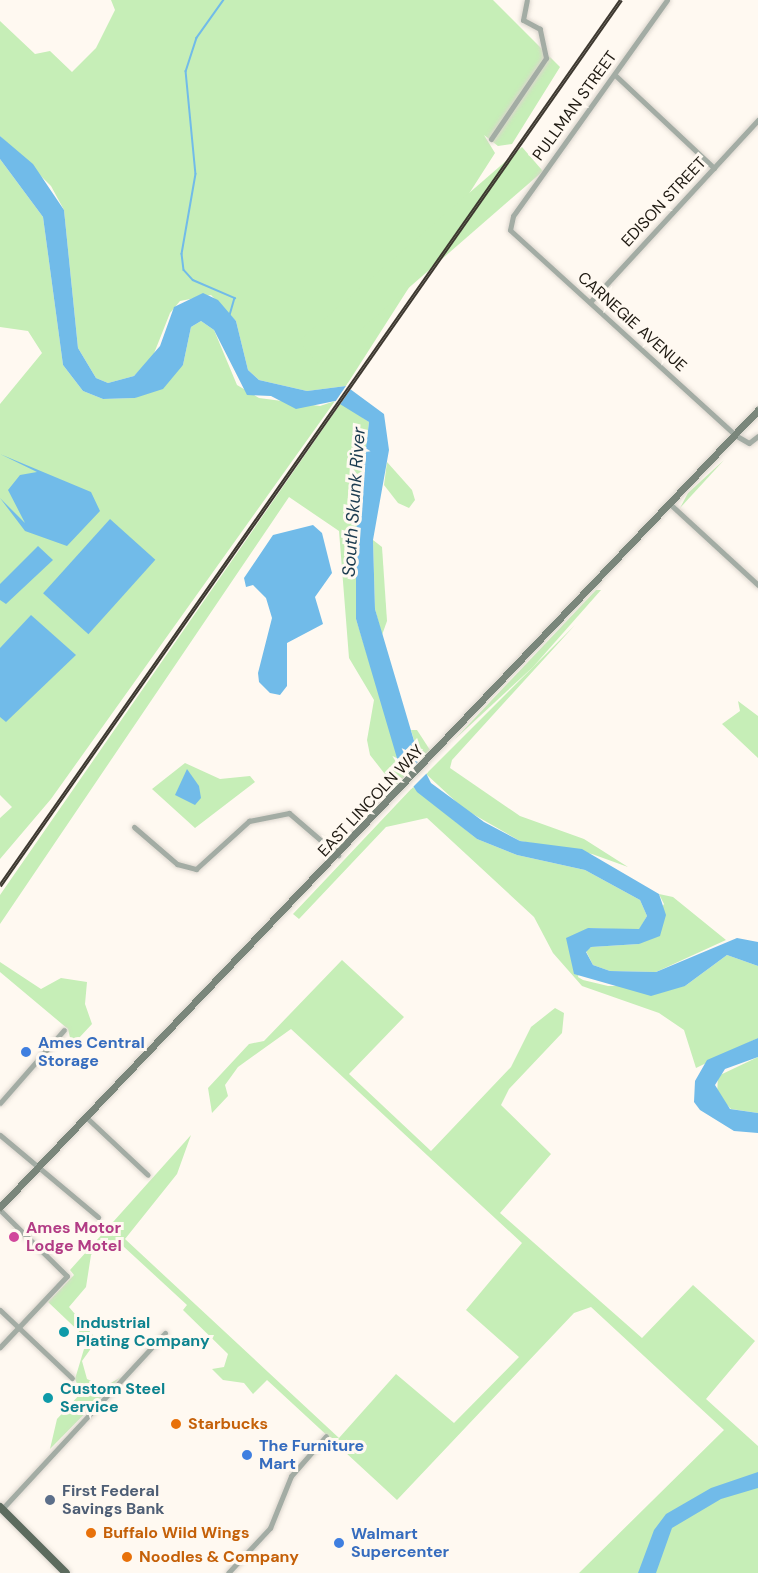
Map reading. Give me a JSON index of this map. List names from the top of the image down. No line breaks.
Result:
{"streets":{"main road":["EAST LINCOLN WAY"],"street":["PULLMAN STREET","EDISON STREET","CARNEGIE AVENUE"]},"crossings":[["PULLMAN STREET","CARNEGIE AVENUE"],["EDISON STREET","CARNEGIE AVENUE"],["CARNEGIE AVENUE","EAST LINCOLN WAY"]],"water":["South Skunk River"],"places":["Ames Central Storage","Ames Motor Lodge Motel","Industrial Plating Company","Custom Steel Service","Starbucks","The Furniture Mart","First Federal Savings Bank","Buffalo Wild Wings","Walmart Supercenter","Noodles & Company"]}
